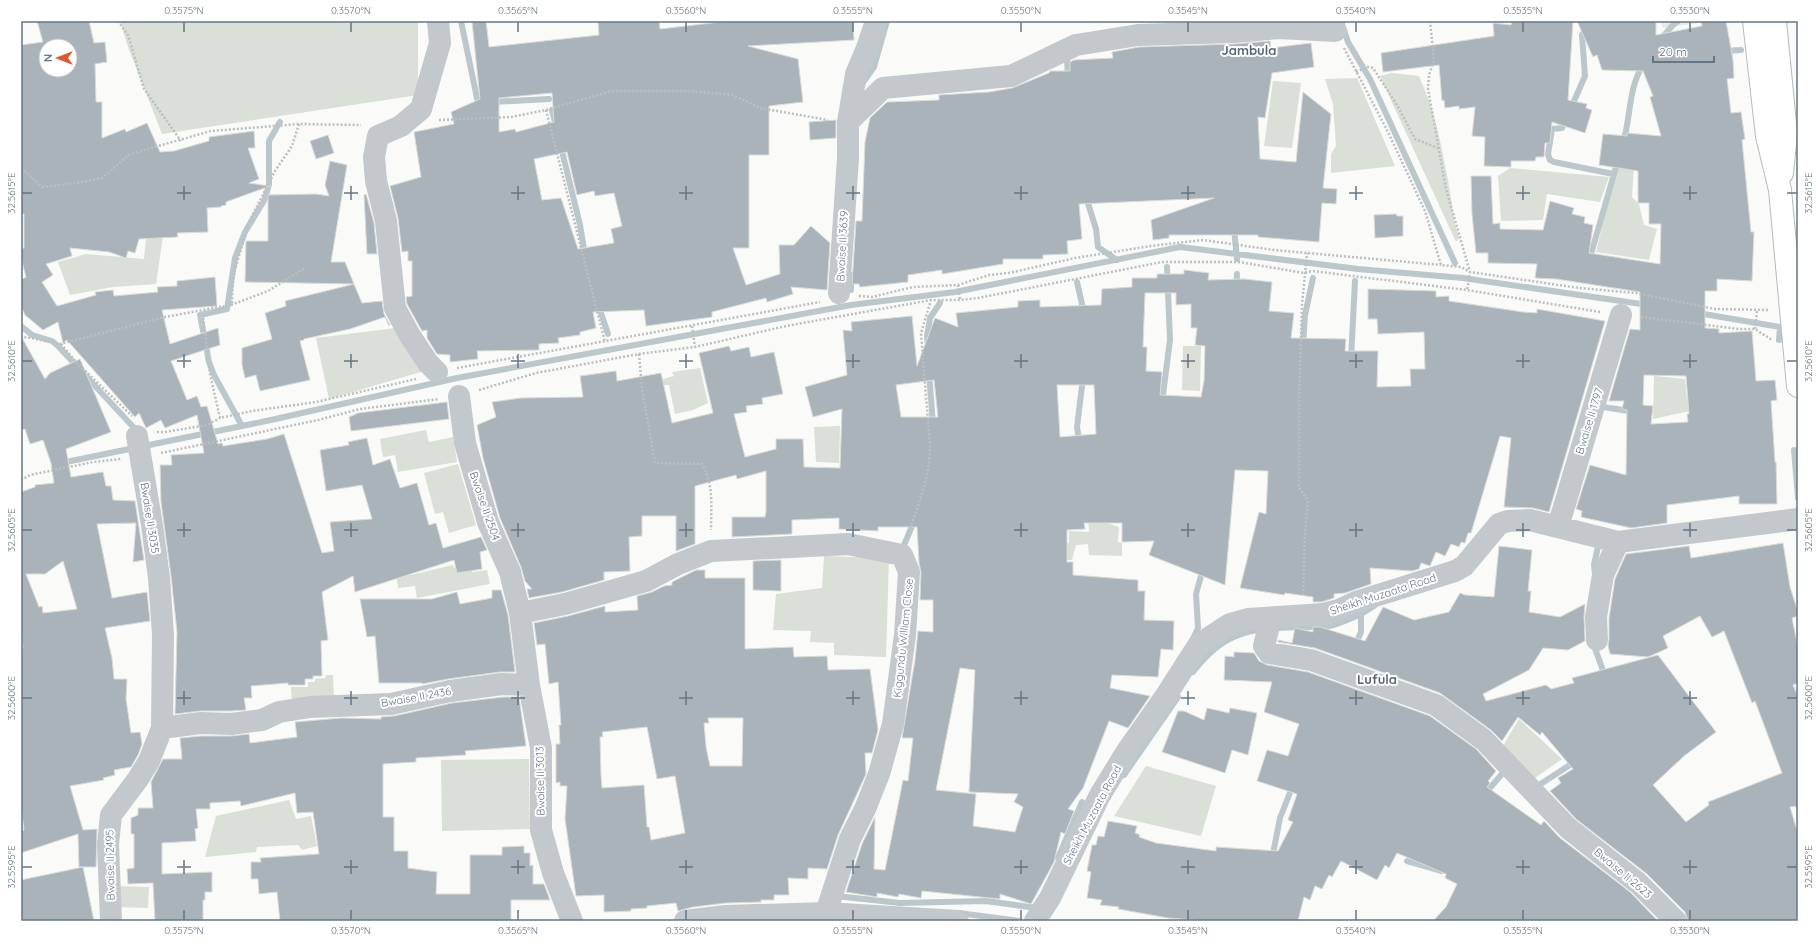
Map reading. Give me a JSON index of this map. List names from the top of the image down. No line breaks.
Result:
{"streets":{"street":["Bwaise II 3639","Bwaise II 1797","Bwaise II 2504","Bwaise II 3035","Sheikh Muzaata Road","Kiggundu William Close","Bwaise II 2436","Bwaise II 3013","Bwaise II 2495","Bwaise II 2623"]},"crossings":[["Bwaise II 1797","Sheikh Muzaata Road"],["Bwaise II 2504","Bwaise II 3013"],["Bwaise II 3035","Bwaise II 2436"],["Bwaise II 3035","Bwaise II 2495"],["Sheikh Muzaata Road","Bwaise II 2623"],["Bwaise II 2436","Bwaise II 3013"],["Bwaise II 2436","Bwaise II 2495"]],"districts":["Jambula","Lufula"],"scale_bar":"20 m","north":"left","coordinates":["0.3575°N","0.3570°N","0.3565°N","0.3560°N","0.3555°N","0.3550°N","0.3545°N","0.3540°N","0.3535°N","0.3530°N","32.5615°E","32.5610°E","32.5605°E","32.5600°E","32.5595°E"]}
